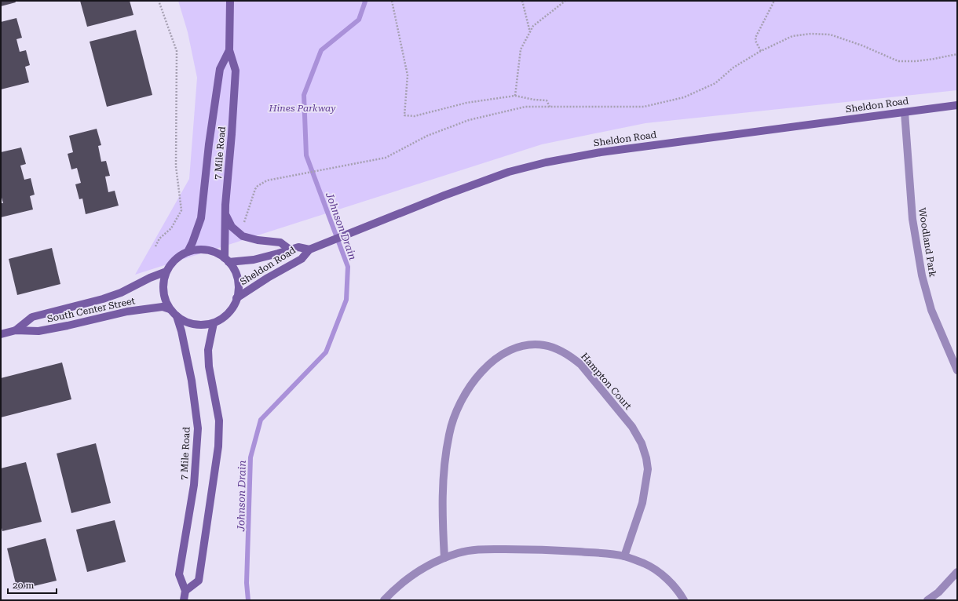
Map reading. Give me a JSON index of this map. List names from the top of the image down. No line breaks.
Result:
{"streets":{"main road":["Sheldon Road","7 Mile Road","South Center Street"],"street":["Woodland Park","Hampton Court"]},"crossings":[["Sheldon Road","7 Mile Road"],["Sheldon Road","Woodland Park"],["Sheldon Road","South Center Street"],["7 Mile Road","South Center Street"]],"water":["Johnson Drain"],"parks":["Hines Parkway"],"scale_bar":"20 m"}
